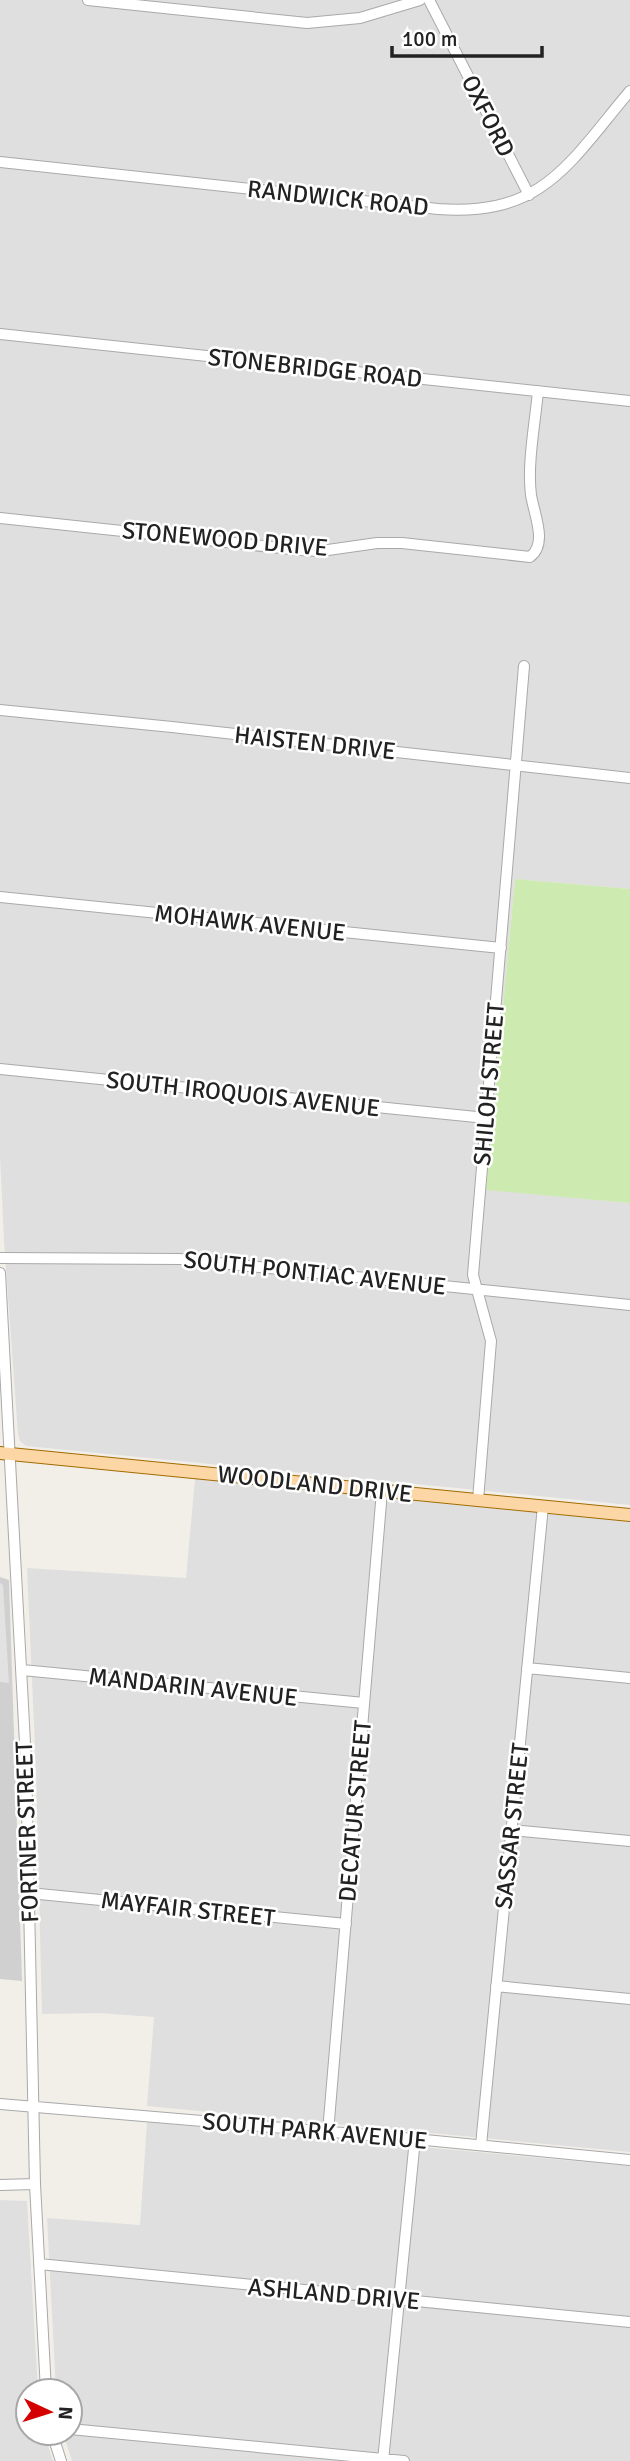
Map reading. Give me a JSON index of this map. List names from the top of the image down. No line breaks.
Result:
{"streets":{"main road":["WOODLAND DRIVE"],"street":["OXFORD","RANDWICK ROAD","STONEBRIDGE ROAD","STONEWOOD DRIVE","HAISTEN DRIVE","MOHAWK AVENUE","SHILOH STREET","SOUTH IROQUOIS AVENUE","SOUTH PONTIAC AVENUE","MANDARIN AVENUE","DECATUR STREET","SASSAR STREET","FORTNER STREET","MAYFAIR STREET","SOUTH PARK AVENUE","ASHLAND DRIVE"]},"crossings":[["OXFORD","RANDWICK ROAD"],["STONEBRIDGE ROAD","STONEWOOD DRIVE"],["HAISTEN DRIVE","SHILOH STREET"],["MOHAWK AVENUE","SHILOH STREET"],["SHILOH STREET","SOUTH IROQUOIS AVENUE"],["SHILOH STREET","SOUTH PONTIAC AVENUE"],["SHILOH STREET","WOODLAND DRIVE"],["WOODLAND DRIVE","DECATUR STREET"],["WOODLAND DRIVE","SASSAR STREET"],["WOODLAND DRIVE","FORTNER STREET"],["MANDARIN AVENUE","DECATUR STREET"],["MANDARIN AVENUE","FORTNER STREET"],["DECATUR STREET","MAYFAIR STREET"],["DECATUR STREET","SOUTH PARK AVENUE"],["SASSAR STREET","SOUTH PARK AVENUE"],["FORTNER STREET","MAYFAIR STREET"],["FORTNER STREET","SOUTH PARK AVENUE"],["FORTNER STREET","ASHLAND DRIVE"]],"scale_bar":"100 m","north":"right"}
